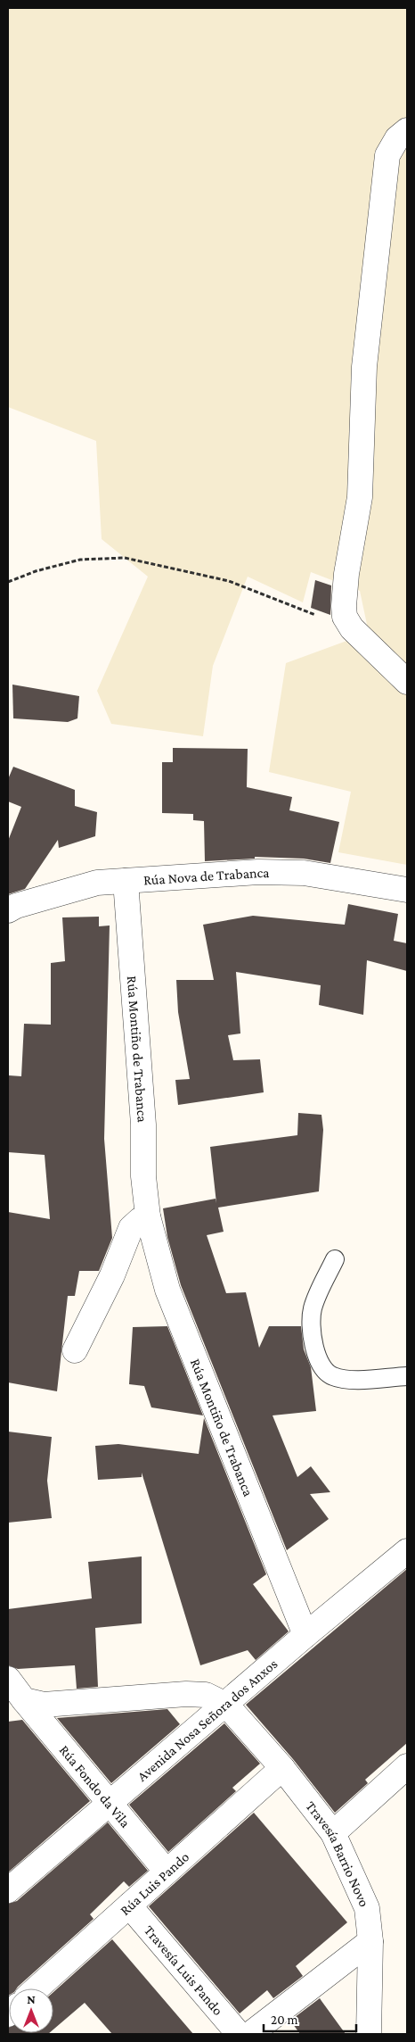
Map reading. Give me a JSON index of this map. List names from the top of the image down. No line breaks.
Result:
{"streets":{"street":["Rúa Nova de Trabanca","Rúa Montiño de Trabanca","Avenida Nosa Señora dos Anxos","Rúa Fondo da Vila","Travesía Barrio Novo","Rúa Luis Pando","Travesía Luis Pando"]},"crossings":[["Rúa Nova de Trabanca","Rúa Montiño de Trabanca"],["Rúa Montiño de Trabanca","Avenida Nosa Señora dos Anxos"],["Avenida Nosa Señora dos Anxos","Rúa Fondo da Vila"],["Avenida Nosa Señora dos Anxos","Travesía Barrio Novo"],["Rúa Fondo da Vila","Rúa Luis Pando"],["Travesía Barrio Novo","Rúa Luis Pando"],["Rúa Luis Pando","Travesía Luis Pando"]],"scale_bar":"20 m","north":"top"}
